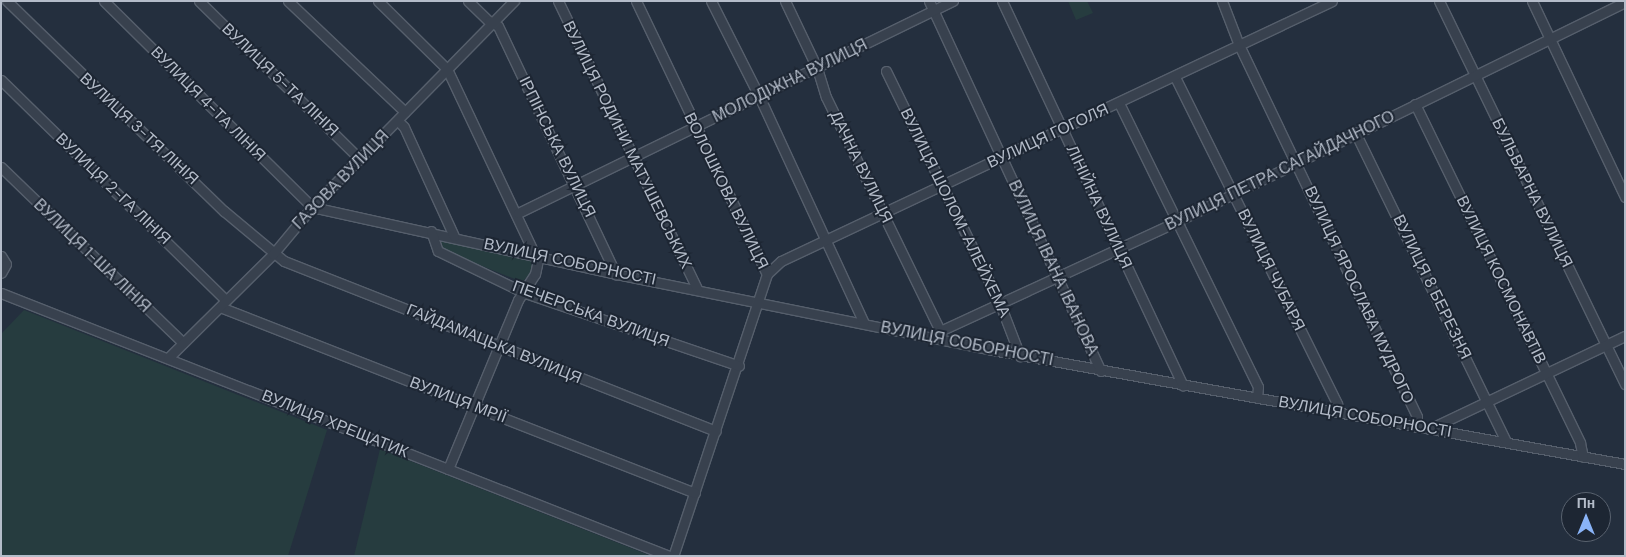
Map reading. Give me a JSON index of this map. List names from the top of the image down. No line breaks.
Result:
{"streets":{"street":["ВУЛИЦЯ 5-ТА ЛІНІЯ","МОЛОДІЖНА ВУЛИЦЯ","ВУЛИЦЯ 4-ТА ЛІНІЯ","ВУЛИЦЯ 3-ТЯ ЛІНІЯ","ВУЛИЦЯ ГОГОЛЯ","ВУЛИЦЯ РОДИНИ МАТУШЕВСЬКИХ","ІРПІНСЬКА ВУЛИЦЯ","ДАЧНА ВУЛИЦЯ","ВУЛИЦЯ ПЕТРА САГАЙДАЧНОГО","ГАЗОВА ВУЛИЦЯ","ВУЛИЦЯ 2-ГА ЛІНІЯ","ВОЛОШКОВА ВУЛИЦЯ","БУЛЬВАРНА ВУЛИЦЯ","ЛІНІЙНА ВУЛИЦЯ","ВУЛИЦЯ ШОЛОМ-АЛЕЙХЕМА","ВУЛИЦЯ 1-ША ЛІНІЯ","ВУЛИЦЯ СОБОРНОСТІ","ВУЛИЦЯ ІВАНА ІВАНОВА","ВУЛИЦЯ ЧУБАРЯ","ВУЛИЦЯ КОСМОНАВТІВ","ВУЛИЦЯ 8 БЕРЕЗНЯ","ВУЛИЦЯ ЯРОСЛАВА МУДРОГО","ПЕЧЕРСЬКА ВУЛИЦЯ","ГАЙДАМАЦЬКА ВУЛИЦЯ","ВУЛИЦЯ МРІЇ","ВУЛИЦЯ ХРЕЩАТИК"]},"crossings":[["ВУЛИЦЯ 5-ТА ЛІНІЯ","ГАЗОВА ВУЛИЦЯ"],["МОЛОДІЖНА ВУЛИЦЯ","ВУЛИЦЯ РОДИНИ МАТУШЕВСЬКИХ"],["МОЛОДІЖНА ВУЛИЦЯ","ІРПІНСЬКА ВУЛИЦЯ"],["МОЛОДІЖНА ВУЛИЦЯ","ДАЧНА ВУЛИЦЯ"],["МОЛОДІЖНА ВУЛИЦЯ","ВОЛОШКОВА ВУЛИЦЯ"],["МОЛОДІЖНА ВУЛИЦЯ","ВУЛИЦЯ ІВАНА ІВАНОВА"],["ВУЛИЦЯ 4-ТА ЛІНІЯ","ГАЗОВА ВУЛИЦЯ"],["ВУЛИЦЯ 4-ТА ЛІНІЯ","ВУЛИЦЯ СОБОРНОСТІ"],["ВУЛИЦЯ 3-ТЯ ЛІНІЯ","ГАЗОВА ВУЛИЦЯ"],["ВУЛИЦЯ 3-ТЯ ЛІНІЯ","ГАЙДАМАЦЬКА ВУЛИЦЯ"],["ВУЛИЦЯ ГОГОЛЯ","ДАЧНА ВУЛИЦЯ"],["ВУЛИЦЯ ГОГОЛЯ","ВОЛОШКОВА ВУЛИЦЯ"],["ВУЛИЦЯ ГОГОЛЯ","ЛІНІЙНА ВУЛИЦЯ"],["ВУЛИЦЯ ГОГОЛЯ","ВУЛИЦЯ ШОЛОМ-АЛЕЙХЕМА"],["ВУЛИЦЯ ГОГОЛЯ","ВУЛИЦЯ ІВАНА ІВАНОВА"],["ВУЛИЦЯ ГОГОЛЯ","ВУЛИЦЯ ЧУБАРЯ"],["ВУЛИЦЯ ГОГОЛЯ","ВУЛИЦЯ ЯРОСЛАВА МУДРОГО"],["ВУЛИЦЯ РОДИНИ МАТУШЕВСЬКИХ","ВУЛИЦЯ СОБОРНОСТІ"],["ІРПІНСЬКА ВУЛИЦЯ","ГАЗОВА ВУЛИЦЯ"],["ІРПІНСЬКА ВУЛИЦЯ","ВУЛИЦЯ СОБОРНОСТІ"],["ДАЧНА ВУЛИЦЯ","ВУЛИЦЯ ПЕТРА САГАЙДАЧНОГО"],["ДАЧНА ВУЛИЦЯ","ВУЛИЦЯ СОБОРНОСТІ"],["ВУЛИЦЯ ПЕТРА САГАЙДАЧНОГО","БУЛЬВАРНА ВУЛИЦЯ"],["ВУЛИЦЯ ПЕТРА САГАЙДАЧНОГО","ЛІНІЙНА ВУЛИЦЯ"],["ВУЛИЦЯ ПЕТРА САГАЙДАЧНОГО","ВУЛИЦЯ ШОЛОМ-АЛЕЙХЕМА"],["ВУЛИЦЯ ПЕТРА САГАЙДАЧНОГО","ВУЛИЦЯ СОБОРНОСТІ"],["ВУЛИЦЯ ПЕТРА САГАЙДАЧНОГО","ВУЛИЦЯ ІВАНА ІВАНОВА"],["ВУЛИЦЯ ПЕТРА САГАЙДАЧНОГО","ВУЛИЦЯ ЧУБАРЯ"],["ВУЛИЦЯ ПЕТРА САГАЙДАЧНОГО","ВУЛИЦЯ КОСМОНАВТІВ"],["ВУЛИЦЯ ПЕТРА САГАЙДАЧНОГО","ВУЛИЦЯ 8 БЕРЕЗНЯ"],["ВУЛИЦЯ ПЕТРА САГАЙДАЧНОГО","ВУЛИЦЯ ЯРОСЛАВА МУДРОГО"],["ГАЗОВА ВУЛИЦЯ","ВУЛИЦЯ 2-ГА ЛІНІЯ"],["ГАЗОВА ВУЛИЦЯ","ВУЛИЦЯ 1-ША ЛІНІЯ"],["ГАЗОВА ВУЛИЦЯ","ВУЛИЦЯ СОБОРНОСТІ"],["ГАЗОВА ВУЛИЦЯ","ГАЙДАМАЦЬКА ВУЛИЦЯ"],["ГАЗОВА ВУЛИЦЯ","ВУЛИЦЯ МРІЇ"],["ГАЗОВА ВУЛИЦЯ","ВУЛИЦЯ ХРЕЩАТИК"],["ВУЛИЦЯ 2-ГА ЛІНІЯ","ВУЛИЦЯ МРІЇ"],["ВОЛОШКОВА ВУЛИЦЯ","ВУЛИЦЯ СОБОРНОСТІ"],["ВОЛОШКОВА ВУЛИЦЯ","ПЕЧЕРСЬКА ВУЛИЦЯ"],["ВОЛОШКОВА ВУЛИЦЯ","ГАЙДАМАЦЬКА ВУЛИЦЯ"],["ВОЛОШКОВА ВУЛИЦЯ","ВУЛИЦЯ МРІЇ"],["ВОЛОШКОВА ВУЛИЦЯ","ВУЛИЦЯ ХРЕЩАТИК"],["ЛІНІЙНА ВУЛИЦЯ","ВУЛИЦЯ СОБОРНОСТІ"],["ВУЛИЦЯ ШОЛОМ-АЛЕЙХЕМА","ВУЛИЦЯ СОБОРНОСТІ"],["ВУЛИЦЯ СОБОРНОСТІ","ВУЛИЦЯ ІВАНА ІВАНОВА"],["ВУЛИЦЯ СОБОРНОСТІ","ВУЛИЦЯ ЧУБАРЯ"],["ВУЛИЦЯ СОБОРНОСТІ","ВУЛИЦЯ КОСМОНАВТІВ"],["ВУЛИЦЯ СОБОРНОСТІ","ВУЛИЦЯ 8 БЕРЕЗНЯ"],["ВУЛИЦЯ СОБОРНОСТІ","ВУЛИЦЯ ЯРОСЛАВА МУДРОГО"],["ВУЛИЦЯ СОБОРНОСТІ","ПЕЧЕРСЬКА ВУЛИЦЯ"]],"north":"top"}
